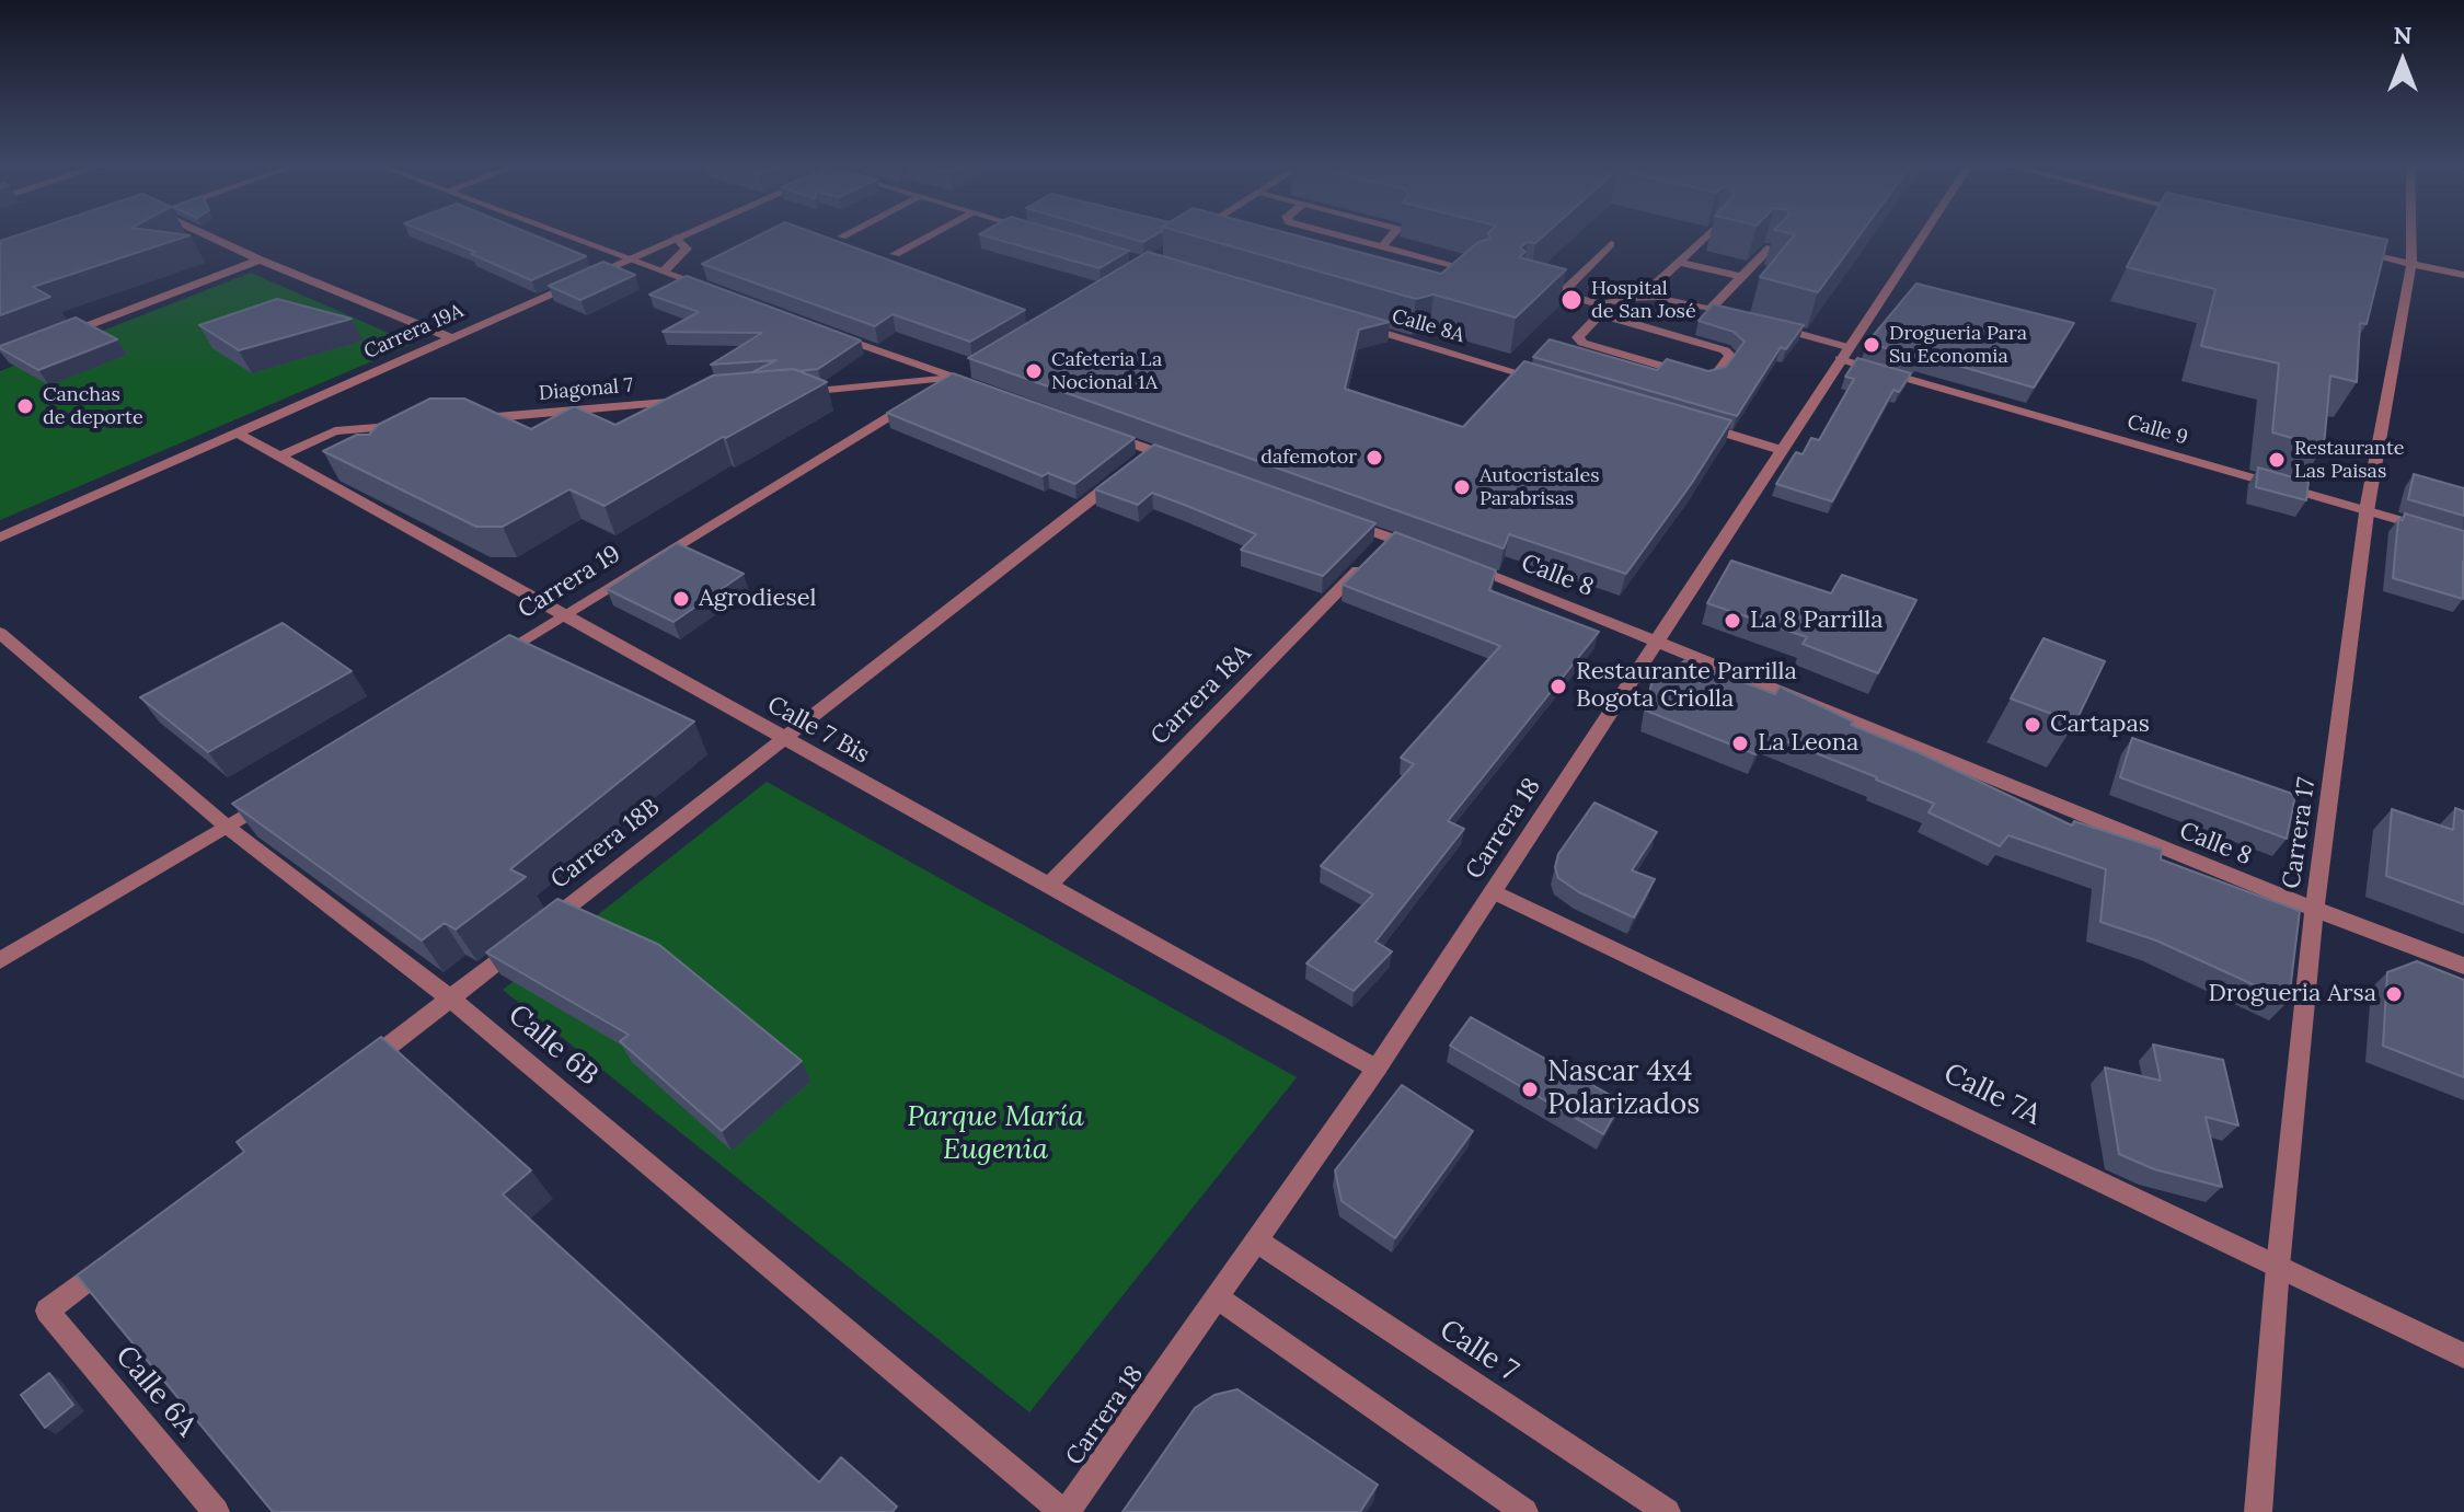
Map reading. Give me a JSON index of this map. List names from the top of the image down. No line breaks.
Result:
{"streets":{"street":["Calle 8A","Carrera 19A","Diagonal 7","Calle 9","Calle 8","Carrera 19","Carrera 18A","Calle 7 Bis","Carrera 18","Carrera 17","Carrera 18B","Calle 6B","Calle 7A","Calle 7","Calle 6A"]},"crossings":[["Carrera 19A","Calle 7 Bis"],["Calle 9","Carrera 18"],["Calle 9","Carrera 17"],["Calle 8","Carrera 18"],["Calle 8","Carrera 17"],["Carrera 19","Calle 7 Bis"],["Carrera 18A","Calle 7 Bis"],["Calle 7 Bis","Carrera 18"],["Calle 7 Bis","Carrera 18B"],["Carrera 18","Calle 6B"],["Carrera 18","Calle 7A"],["Carrera 18","Calle 7"],["Carrera 17","Calle 7A"],["Carrera 18B","Calle 6B"]],"parks":["Parque María Eugenia"],"places":["Hospital de San José","Drogueria Para Su Economia","Cafeteria La Nocional 1A","Canchas de deporte","dafemotor","Restaurante Las Paisas","Autocristales Parabrisas","Agrodiesel","La 8 Parrilla","Restaurante Parrilla Bogota Criolla","Cartapas","La Leona","Drogueria Arsa","Nascar 4x4 Polarizados"],"north":"top"}
